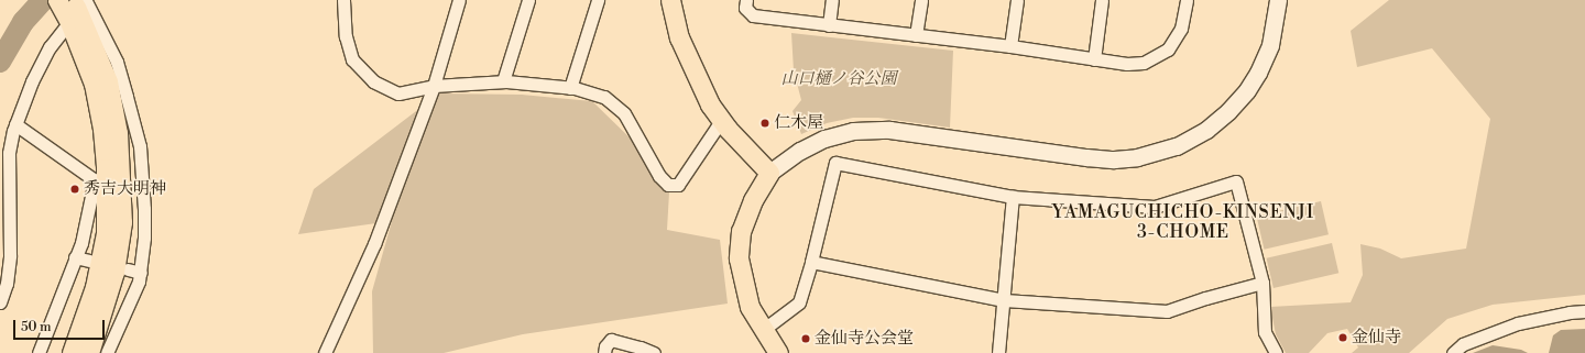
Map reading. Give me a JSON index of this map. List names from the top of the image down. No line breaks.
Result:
{"districts":["YAMAGUCHICHO-KINSENJI 3-CHOME"],"parks":["山口樋ノ谷公園"],"places":["仁木屋","秀吉大明神","金仙寺","金仙寺公会堂"],"scale_bar":"50 m"}
